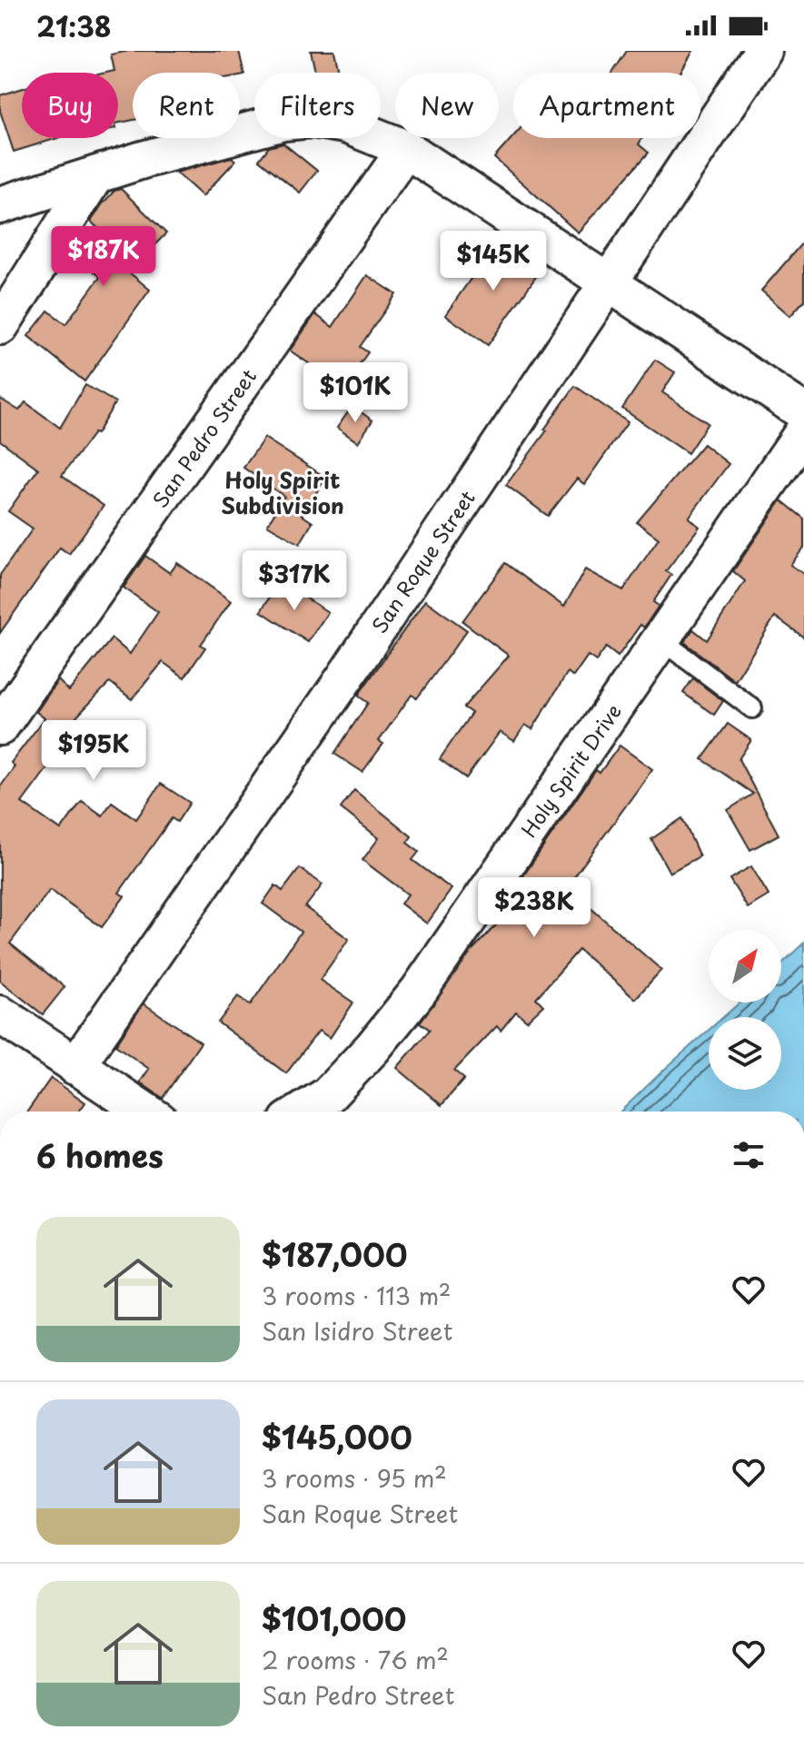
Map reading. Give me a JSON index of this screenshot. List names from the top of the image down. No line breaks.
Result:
{"streets":{"street":["San Pedro Street","San Roque Street","Holy Spirit Drive"]},"districts":["Holy Spirit Subdivision"],"north":"top right","page":{"status":"21:38","chip":["Buy","Rent","Filters","New","Apartment"],"price":["$187K","$145K","$101K","$317K","$195K","$238K"],"heading":"6 homes","list":[{"name":"$187,000","note":"3 rooms · 113 m² · San Isidro Street"},{"name":"$145,000","note":"3 rooms · 95 m² · San Roque Street"},{"name":"$101,000","note":"2 rooms · 76 m² · San Pedro Street"}]}}
